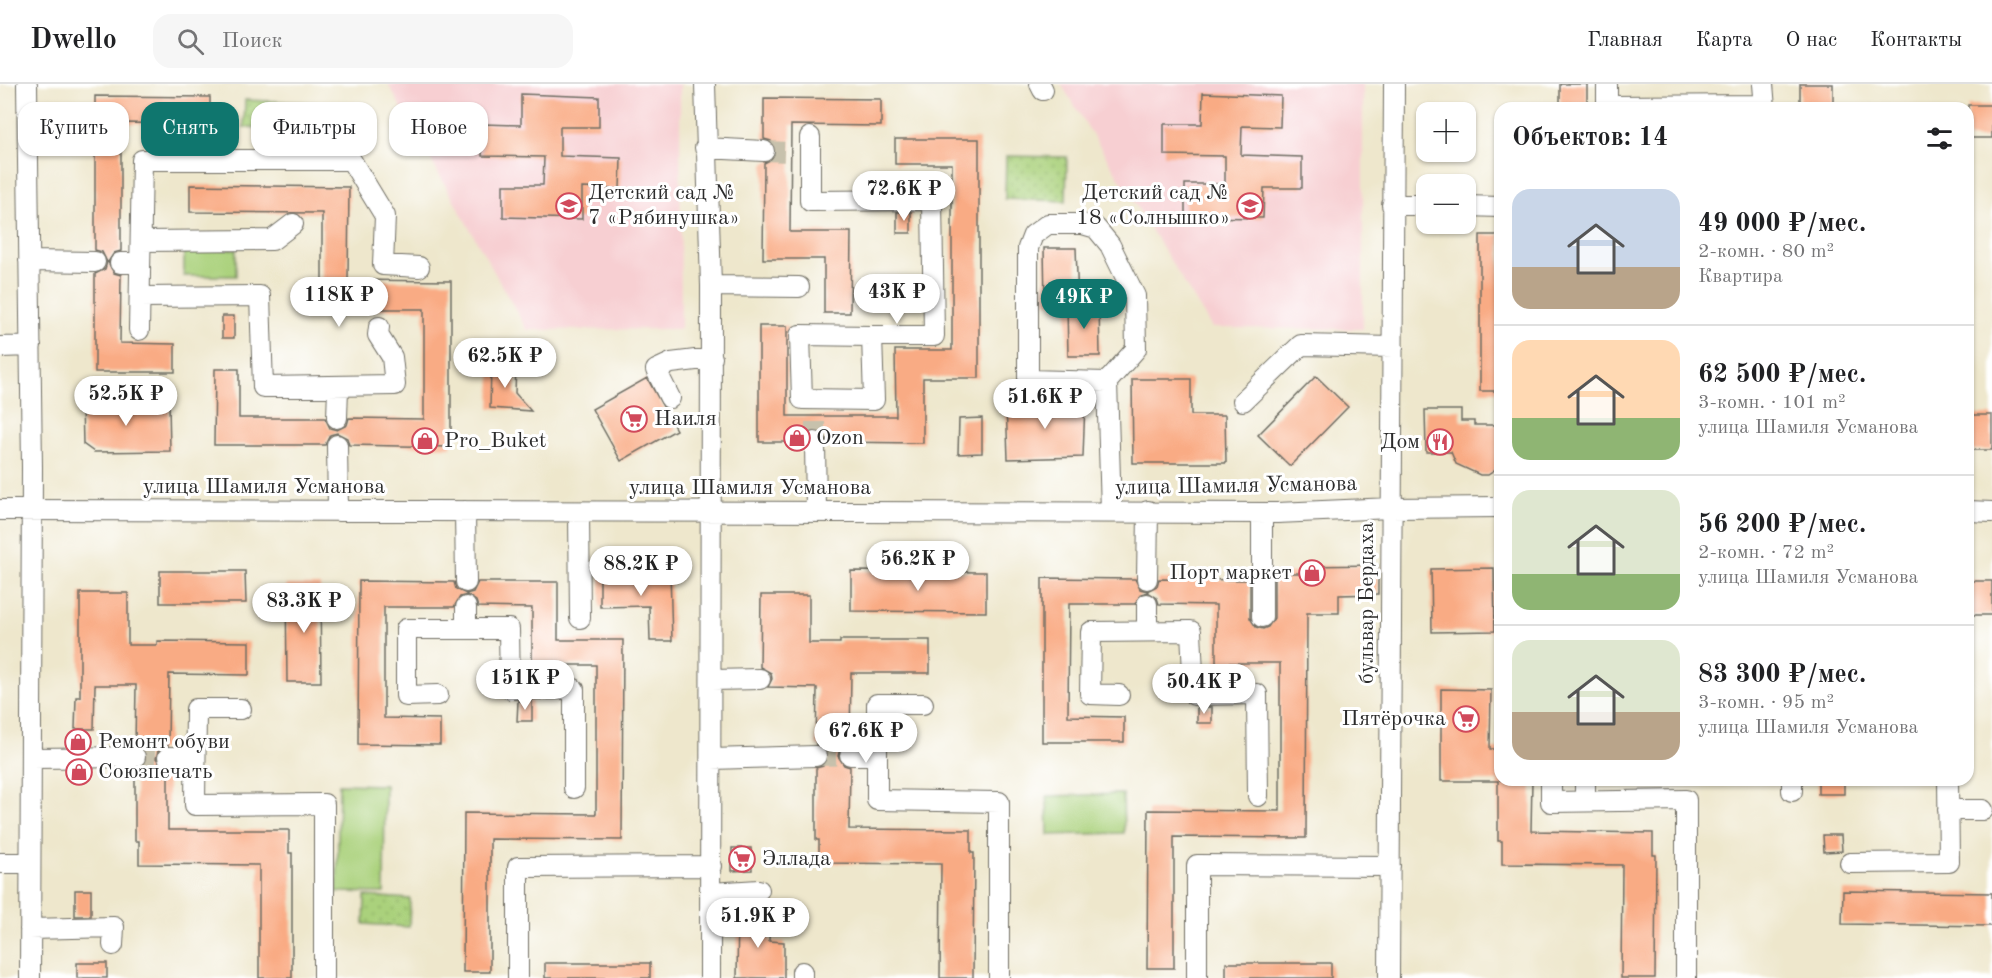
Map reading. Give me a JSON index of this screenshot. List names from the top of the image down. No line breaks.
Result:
{"streets":{"street":["улица Шамиля Усманова","бульвар Бердаха"]},"crossings":[["улица Шамиля Усманова","бульвар Бердаха"]],"places":{"school or university":["Детский сад № 7 «Рябинушка»","Детский сад № 18 «Солнышко»"],"supermarket":["Наиля","Пятёрочка","Эллада"],"shop":["Ozon","Pro_Buket","Порт маркет","Ремонт обуви","Союзпечать"],"restaurant":["Дом"]},"page":{"header":"Dwello","search":"Поиск","nav":["Главная","Карта","О нас","Контакты"],"map_buttons":["+","−"],"chip":["Купить","Снять","Фильтры","Новое"],"heading":"Объектов: 14","price":["72.6K ₽","43K ₽","118K ₽","49K ₽","62.5K ₽","52.5K ₽","51.6K ₽","56.2K ₽","88.2K ₽","83.3K ₽","151K ₽","50.4K ₽","67.6K ₽","51.9K ₽"],"list":[{"name":"49 000 ₽/мес.","note":"2-комн. · 80 m² · Квартира"},{"name":"62 500 ₽/мес.","note":"3-комн. · 101 m² · улица Шамиля Усманова"},{"name":"56 200 ₽/мес.","note":"2-комн. · 72 m² · улица Шамиля Усманова"},{"name":"83 300 ₽/мес.","note":"3-комн. · 95 m² · улица Шамиля Усманова"}]}}
